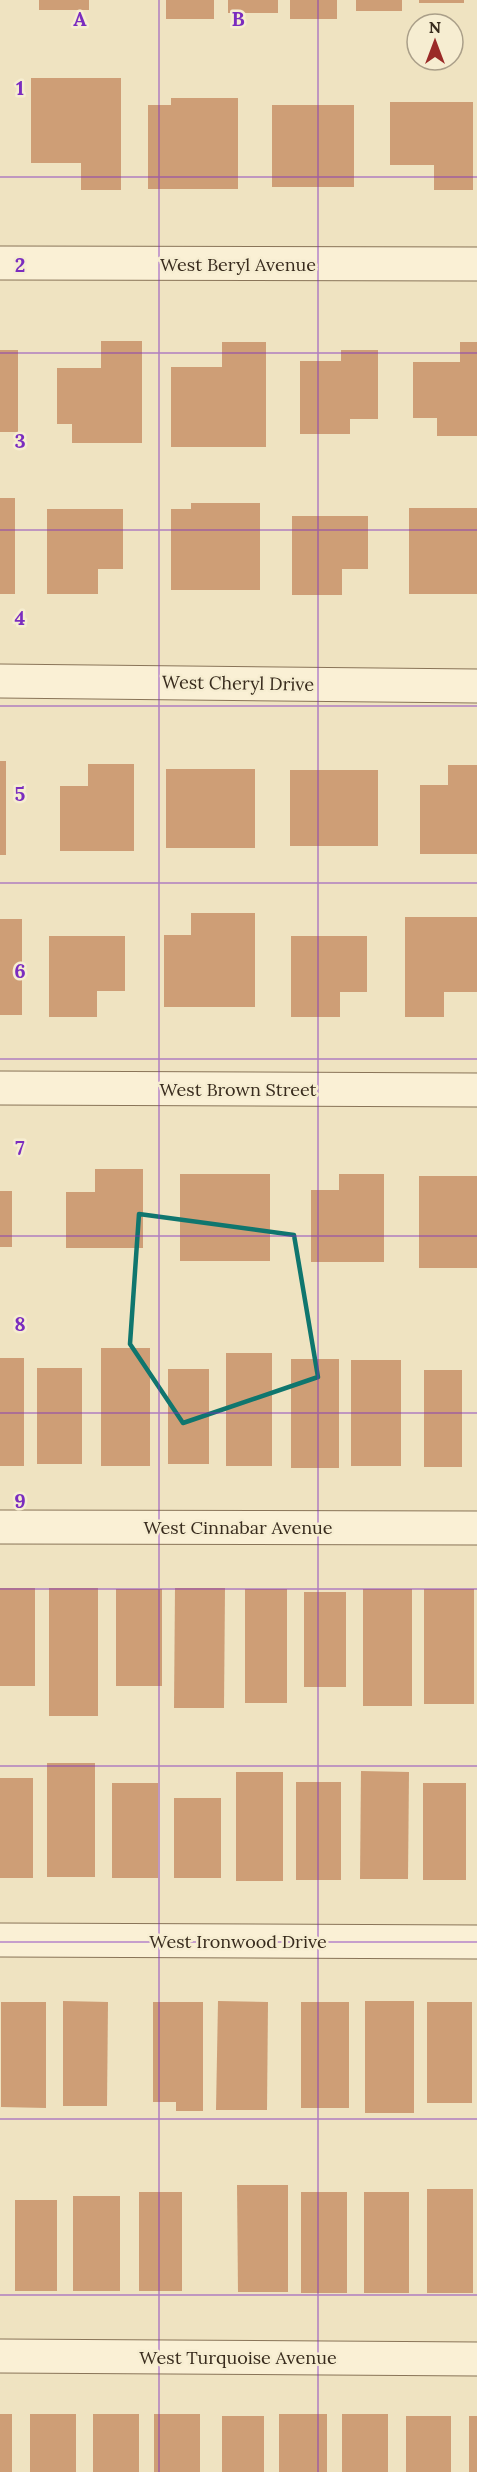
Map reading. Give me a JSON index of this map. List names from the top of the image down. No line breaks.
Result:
{"streets":{"street":["West Beryl Avenue","West Cheryl Drive","West Brown Street","West Cinnabar Avenue","West Ironwood Drive","West Turquoise Avenue"]},"north":"top","grid":{"columns":["A","B"],"rows":["1","2","3","4","5","6","7","8","9"]}}
